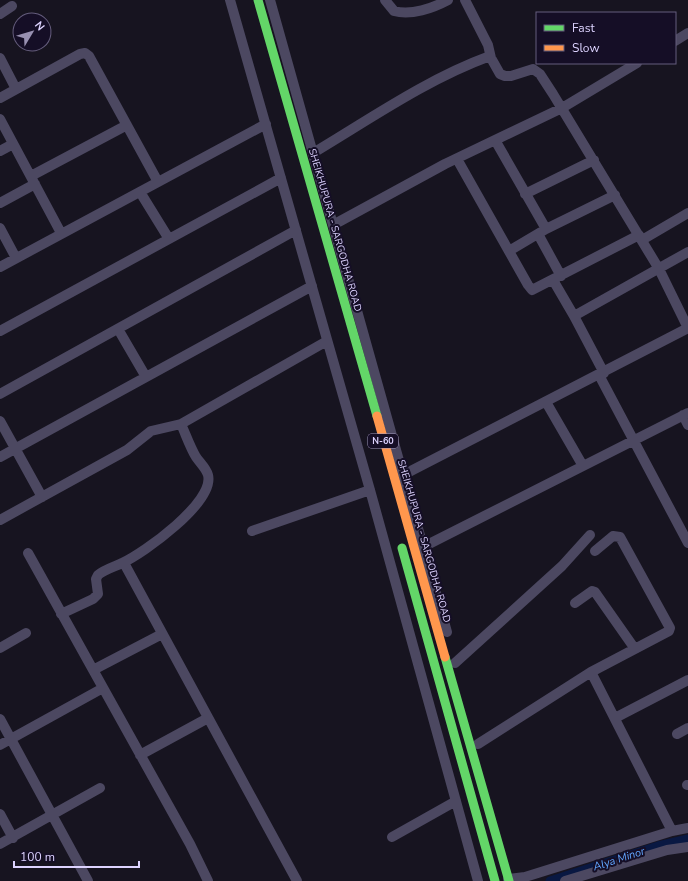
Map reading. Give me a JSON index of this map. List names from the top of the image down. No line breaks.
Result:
{"streets":{"highway":["SHEIKHUPURA - SARGODHA ROAD","N-60"]},"water":["Alya Minor"],"legend":["Fast","Slow"],"scale_bar":"100 m","north":"top right"}
